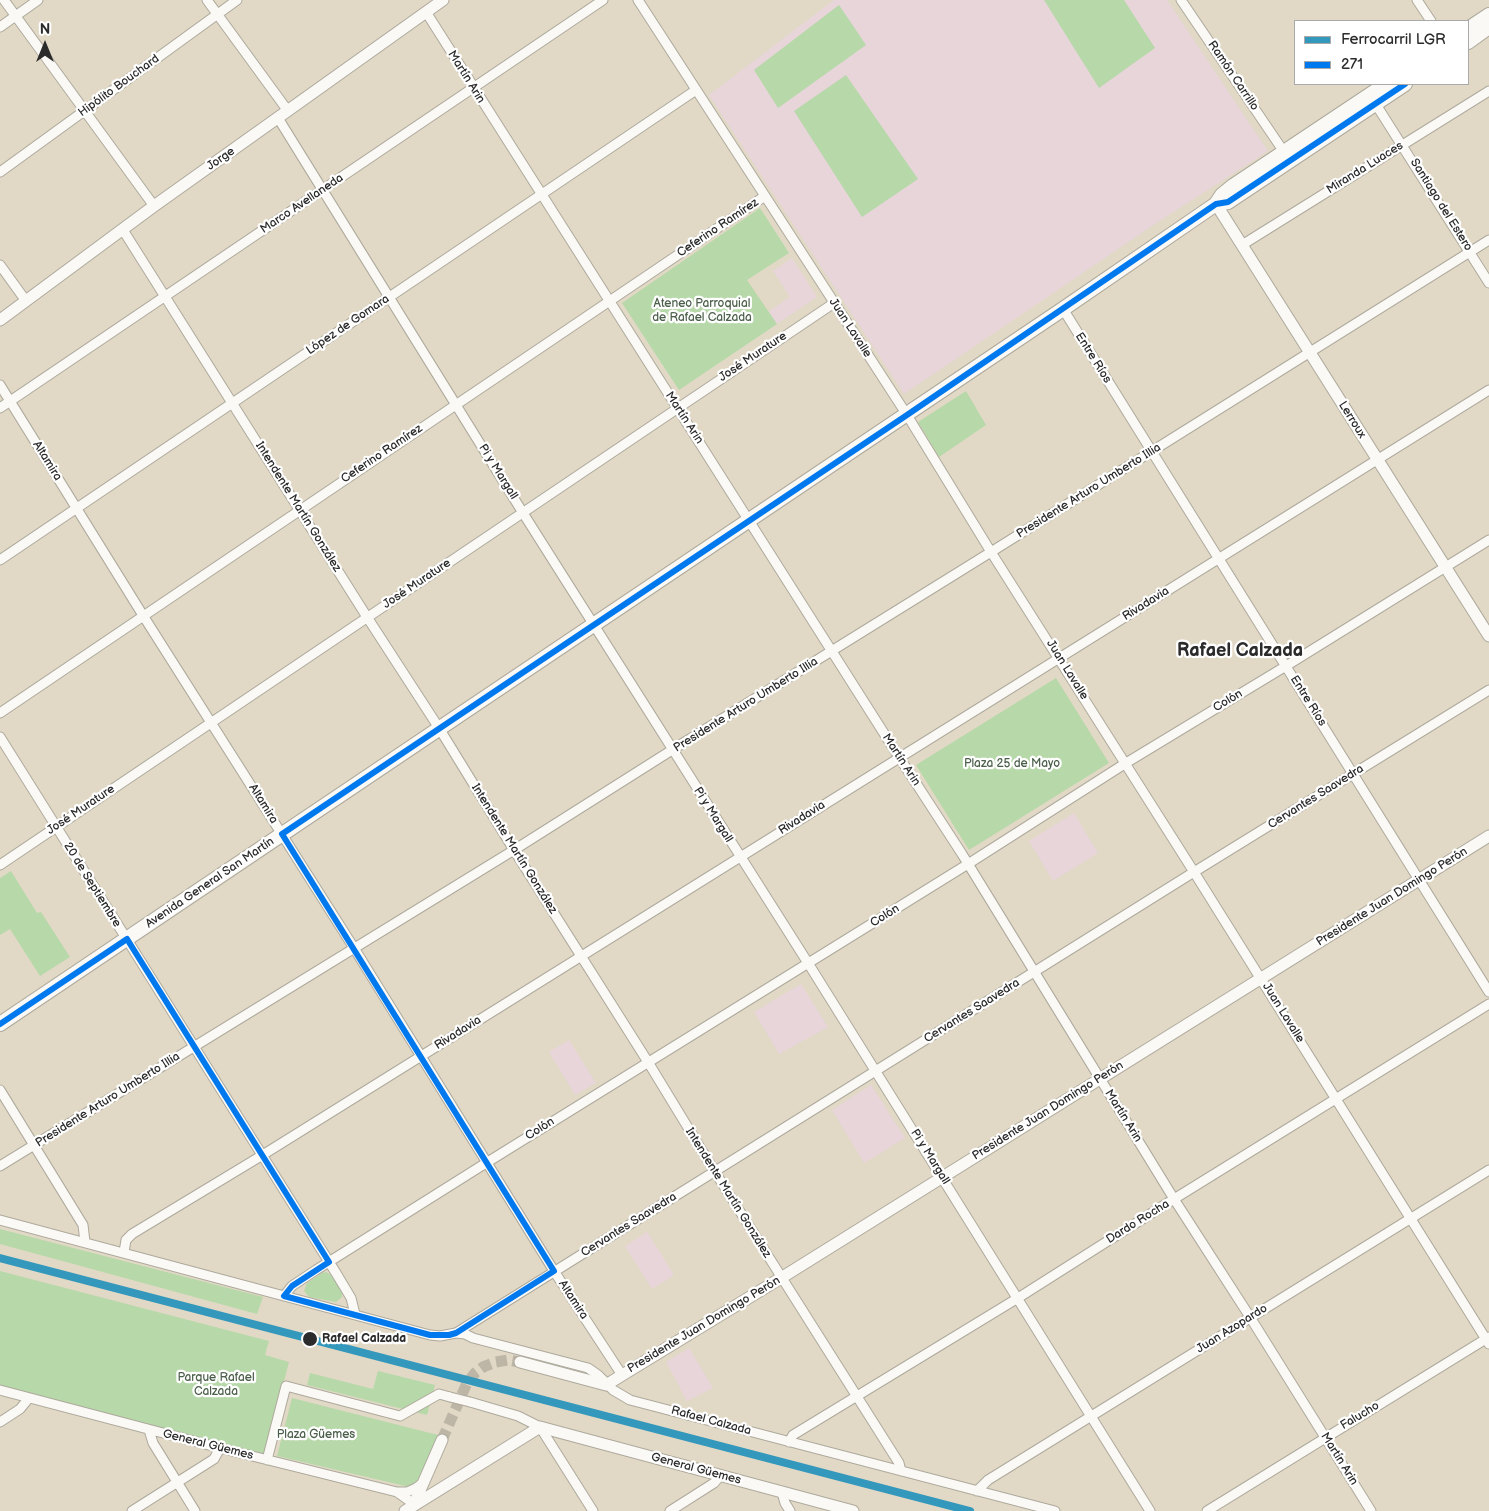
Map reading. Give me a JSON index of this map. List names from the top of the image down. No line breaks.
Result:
{"streets":{"main road":["Avenida General San Martín"],"street":["Ramón Carrillo","Martín Arin","Hipólito Bouchard","Jorge","Miranda Luaces","Marco Avellaneda","Santiago del Estero","Ceferino Ramírez","López de Gomara","Juan Lavalle","José Murature","Entre Ríos","Lerroux","Altamira","Pi y Margall","Presidente Arturo Umberto Illia","Intendente Martín González","Rivadavia","Colón","Cervantes Saavedra","20 de Septiembre","Presidente Juan Domingo Perón","Dardo Rocha","Juan Azopardo","Falucho","Rafael Calzada","General Güemes"]},"crossings":[["Ramón Carrillo","Avenida General San Martín"],["Martín Arin","Jorge"],["Martín Arin","Marco Avellaneda"],["Martín Arin","Ceferino Ramírez"],["Martín Arin","López de Gomara"],["Martín Arin","José Murature"],["Martín Arin","Presidente Arturo Umberto Illia"],["Martín Arin","Rivadavia"],["Martín Arin","Colón"],["Martín Arin","Cervantes Saavedra"],["Martín Arin","Avenida General San Martín"],["Martín Arin","Presidente Juan Domingo Perón"],["Martín Arin","Dardo Rocha"],["Martín Arin","Juan Azopardo"],["Martín Arin","Falucho"],["Jorge","Pi y Margall"],["Jorge","Intendente Martín González"],["Miranda Luaces","Santiago del Estero"],["Miranda Luaces","Lerroux"],["Marco Avellaneda","Altamira"],["Marco Avellaneda","Pi y Margall"],["Marco Avellaneda","Intendente Martín González"],["Santiago del Estero","Presidente Arturo Umberto Illia"],["Santiago del Estero","Avenida General San Martín"],["Ceferino Ramírez","Juan Lavalle"],["Ceferino Ramírez","Altamira"],["Ceferino Ramírez","Pi y Margall"],["Ceferino Ramírez","Intendente Martín González"],["López de Gomara","Juan Lavalle"],["López de Gomara","Altamira"],["López de Gomara","Pi y Margall"],["López de Gomara","Intendente Martín González"],["Juan Lavalle","José Murature"],["Juan Lavalle","Presidente Arturo Umberto Illia"],["Juan Lavalle","Rivadavia"],["Juan Lavalle","Colón"],["Juan Lavalle","Cervantes Saavedra"],["Juan Lavalle","Avenida General San Martín"],["Juan Lavalle","Presidente Juan Domingo Perón"],["Juan Lavalle","Dardo Rocha"],["Juan Lavalle","Juan Azopardo"],["Juan Lavalle","Falucho"],["José Murature","Altamira"],["José Murature","Pi y Margall"],["José Murature","Intendente Martín González"],["José Murature","20 de Septiembre"],["Entre Ríos","Presidente Arturo Umberto Illia"],["Entre Ríos","Rivadavia"],["Entre Ríos","Colón"],["Entre Ríos","Cervantes Saavedra"],["Entre Ríos","Avenida General San Martín"],["Entre Ríos","Presidente Juan Domingo Perón"],["Lerroux","Presidente Arturo Umberto Illia"],["Lerroux","Rivadavia"],["Lerroux","Colón"],["Lerroux","Avenida General San Martín"],["Altamira","Presidente Arturo Umberto Illia"],["Altamira","Rivadavia"],["Altamira","Colón"],["Altamira","Cervantes Saavedra"],["Altamira","Avenida General San Martín"],["Altamira","Presidente Juan Domingo Perón"],["Pi y Margall","Presidente Arturo Umberto Illia"],["Pi y Margall","Rivadavia"],["Pi y Margall","Colón"],["Pi y Margall","Cervantes Saavedra"],["Pi y Margall","Avenida General San Martín"],["Pi y Margall","Presidente Juan Domingo Perón"],["Pi y Margall","Dardo Rocha"],["Pi y Margall","Juan Azopardo"],["Presidente Arturo Umberto Illia","Intendente Martín González"],["Presidente Arturo Umberto Illia","20 de Septiembre"],["Intendente Martín González","Rivadavia"],["Intendente Martín González","Colón"],["Intendente Martín González","Cervantes Saavedra"],["Intendente Martín González","Avenida General San Martín"],["Intendente Martín González","Presidente Juan Domingo Perón"],["Intendente Martín González","Dardo Rocha"],["Intendente Martín González","Rafael Calzada"],["Rivadavia","20 de Septiembre"],["Rivadavia","Rafael Calzada"],["Colón","20 de Septiembre"],["Colón","Rafael Calzada"],["Cervantes Saavedra","Rafael Calzada"],["Avenida General San Martín","20 de Septiembre"],["20 de Septiembre","Rafael Calzada"],["Presidente Juan Domingo Perón","Rafael Calzada"],["Dardo Rocha","Rafael Calzada"],["Juan Azopardo","Rafael Calzada"]],"districts":["Rafael Calzada"],"parks":["Ateneo Parroquial de Rafael Calzada","Plaza 25 de Mayo","Parque Rafael Calzada","Plaza Güemes"],"places":["Rafael Calzada"],"lines":["transit line 271","rail line LGR"],"legend":["Ferrocarril LGR","271"],"north":"top"}
